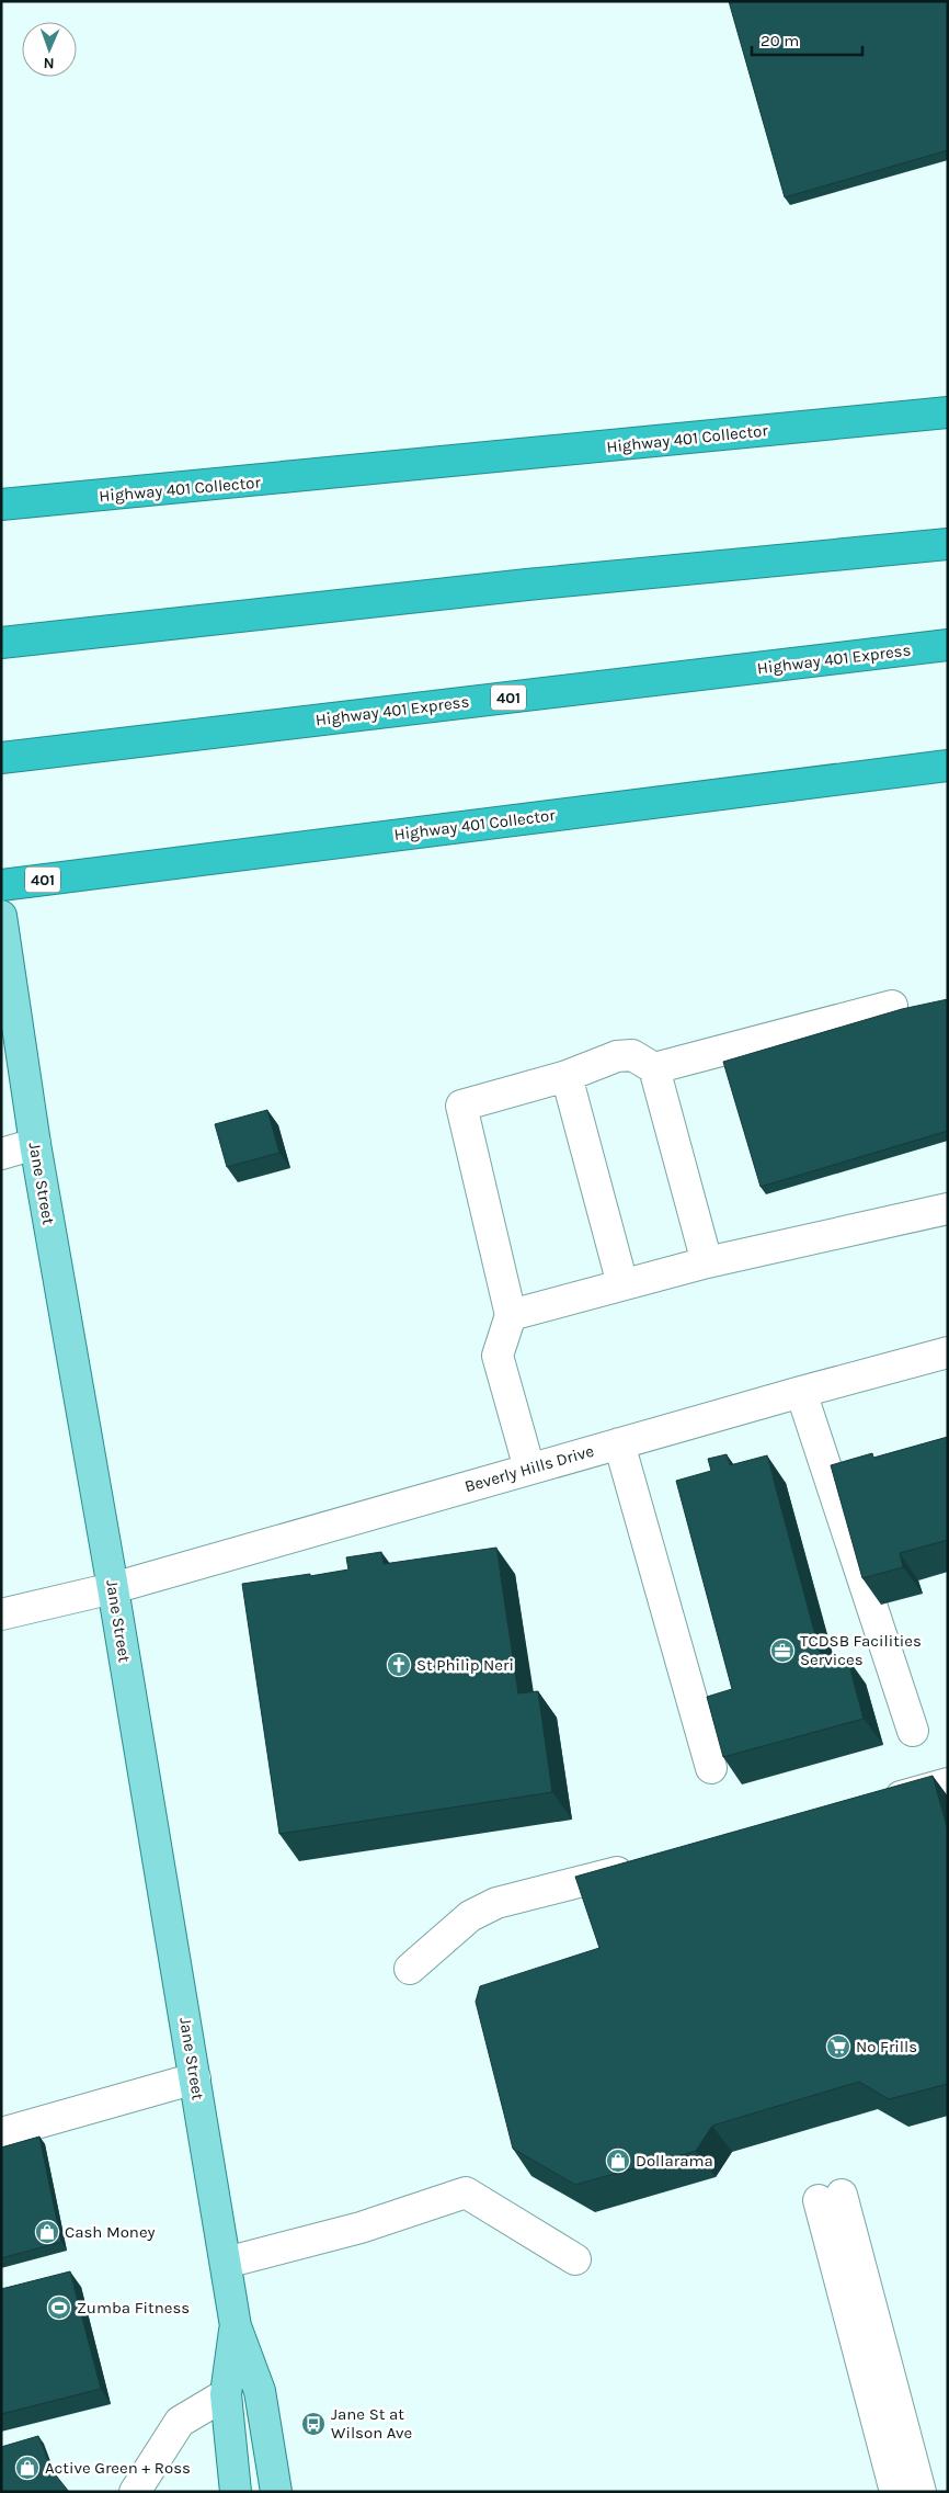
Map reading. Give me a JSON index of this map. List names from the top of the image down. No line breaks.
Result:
{"streets":{"highway":["Highway 401 Collector","Highway 401 Express","401"],"main road":["Jane Street"],"street":["Beverly Hills Drive"]},"crossings":[["Jane Street","Beverly Hills Drive"]],"places":{"office":["TCDSB Facilities Services"],"church":["St Philip Neri"],"supermarket":["No Frills"],"shop":["Dollarama","Cash Money","Active Green + Ross"],"sports":["Zumba Fitness"],"bus stop":["Jane St at Wilson Ave"]},"scale_bar":"20 m","north":"bottom"}
